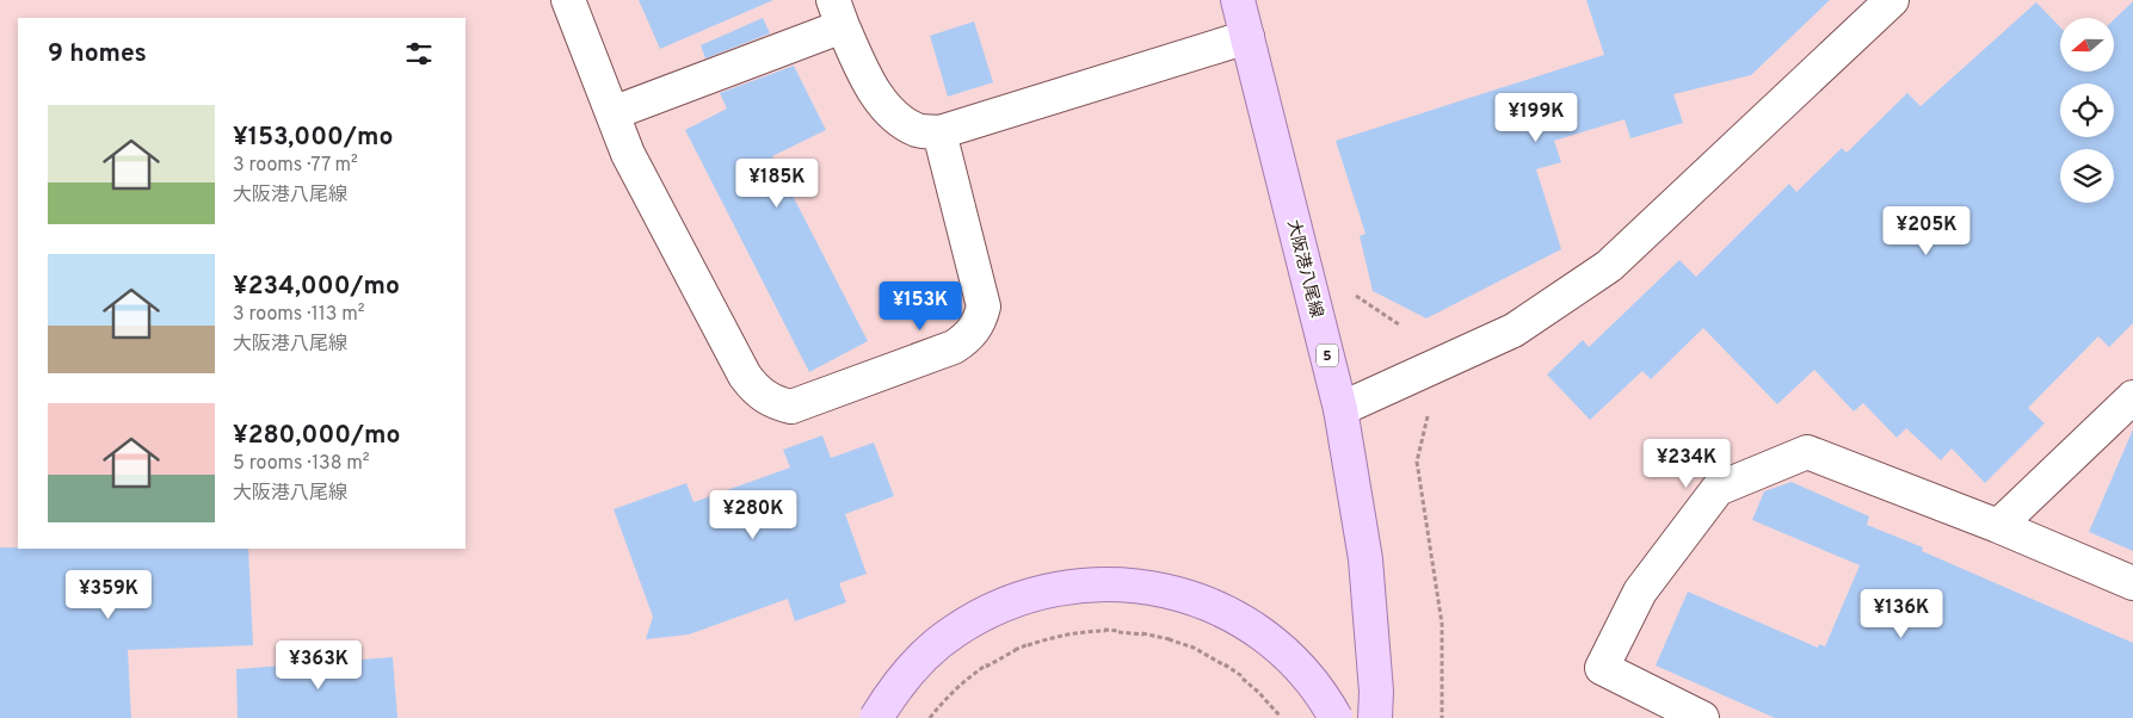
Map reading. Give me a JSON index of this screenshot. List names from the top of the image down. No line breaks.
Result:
{"streets":{"main road":["大阪港八尾線","5"]},"north":"left","page":{"heading":"9 homes","list":[{"name":"¥153,000/mo","note":"3 rooms · 77 m² · 大阪港八尾線"},{"name":"¥234,000/mo","note":"3 rooms · 113 m² · 大阪港八尾線"},{"name":"¥280,000/mo","note":"5 rooms · 138 m² · 大阪港八尾線"}],"price":["¥199K","¥185K","¥205K","¥153K","¥234K","¥280K","¥359K","¥136K","¥363K"]}}
